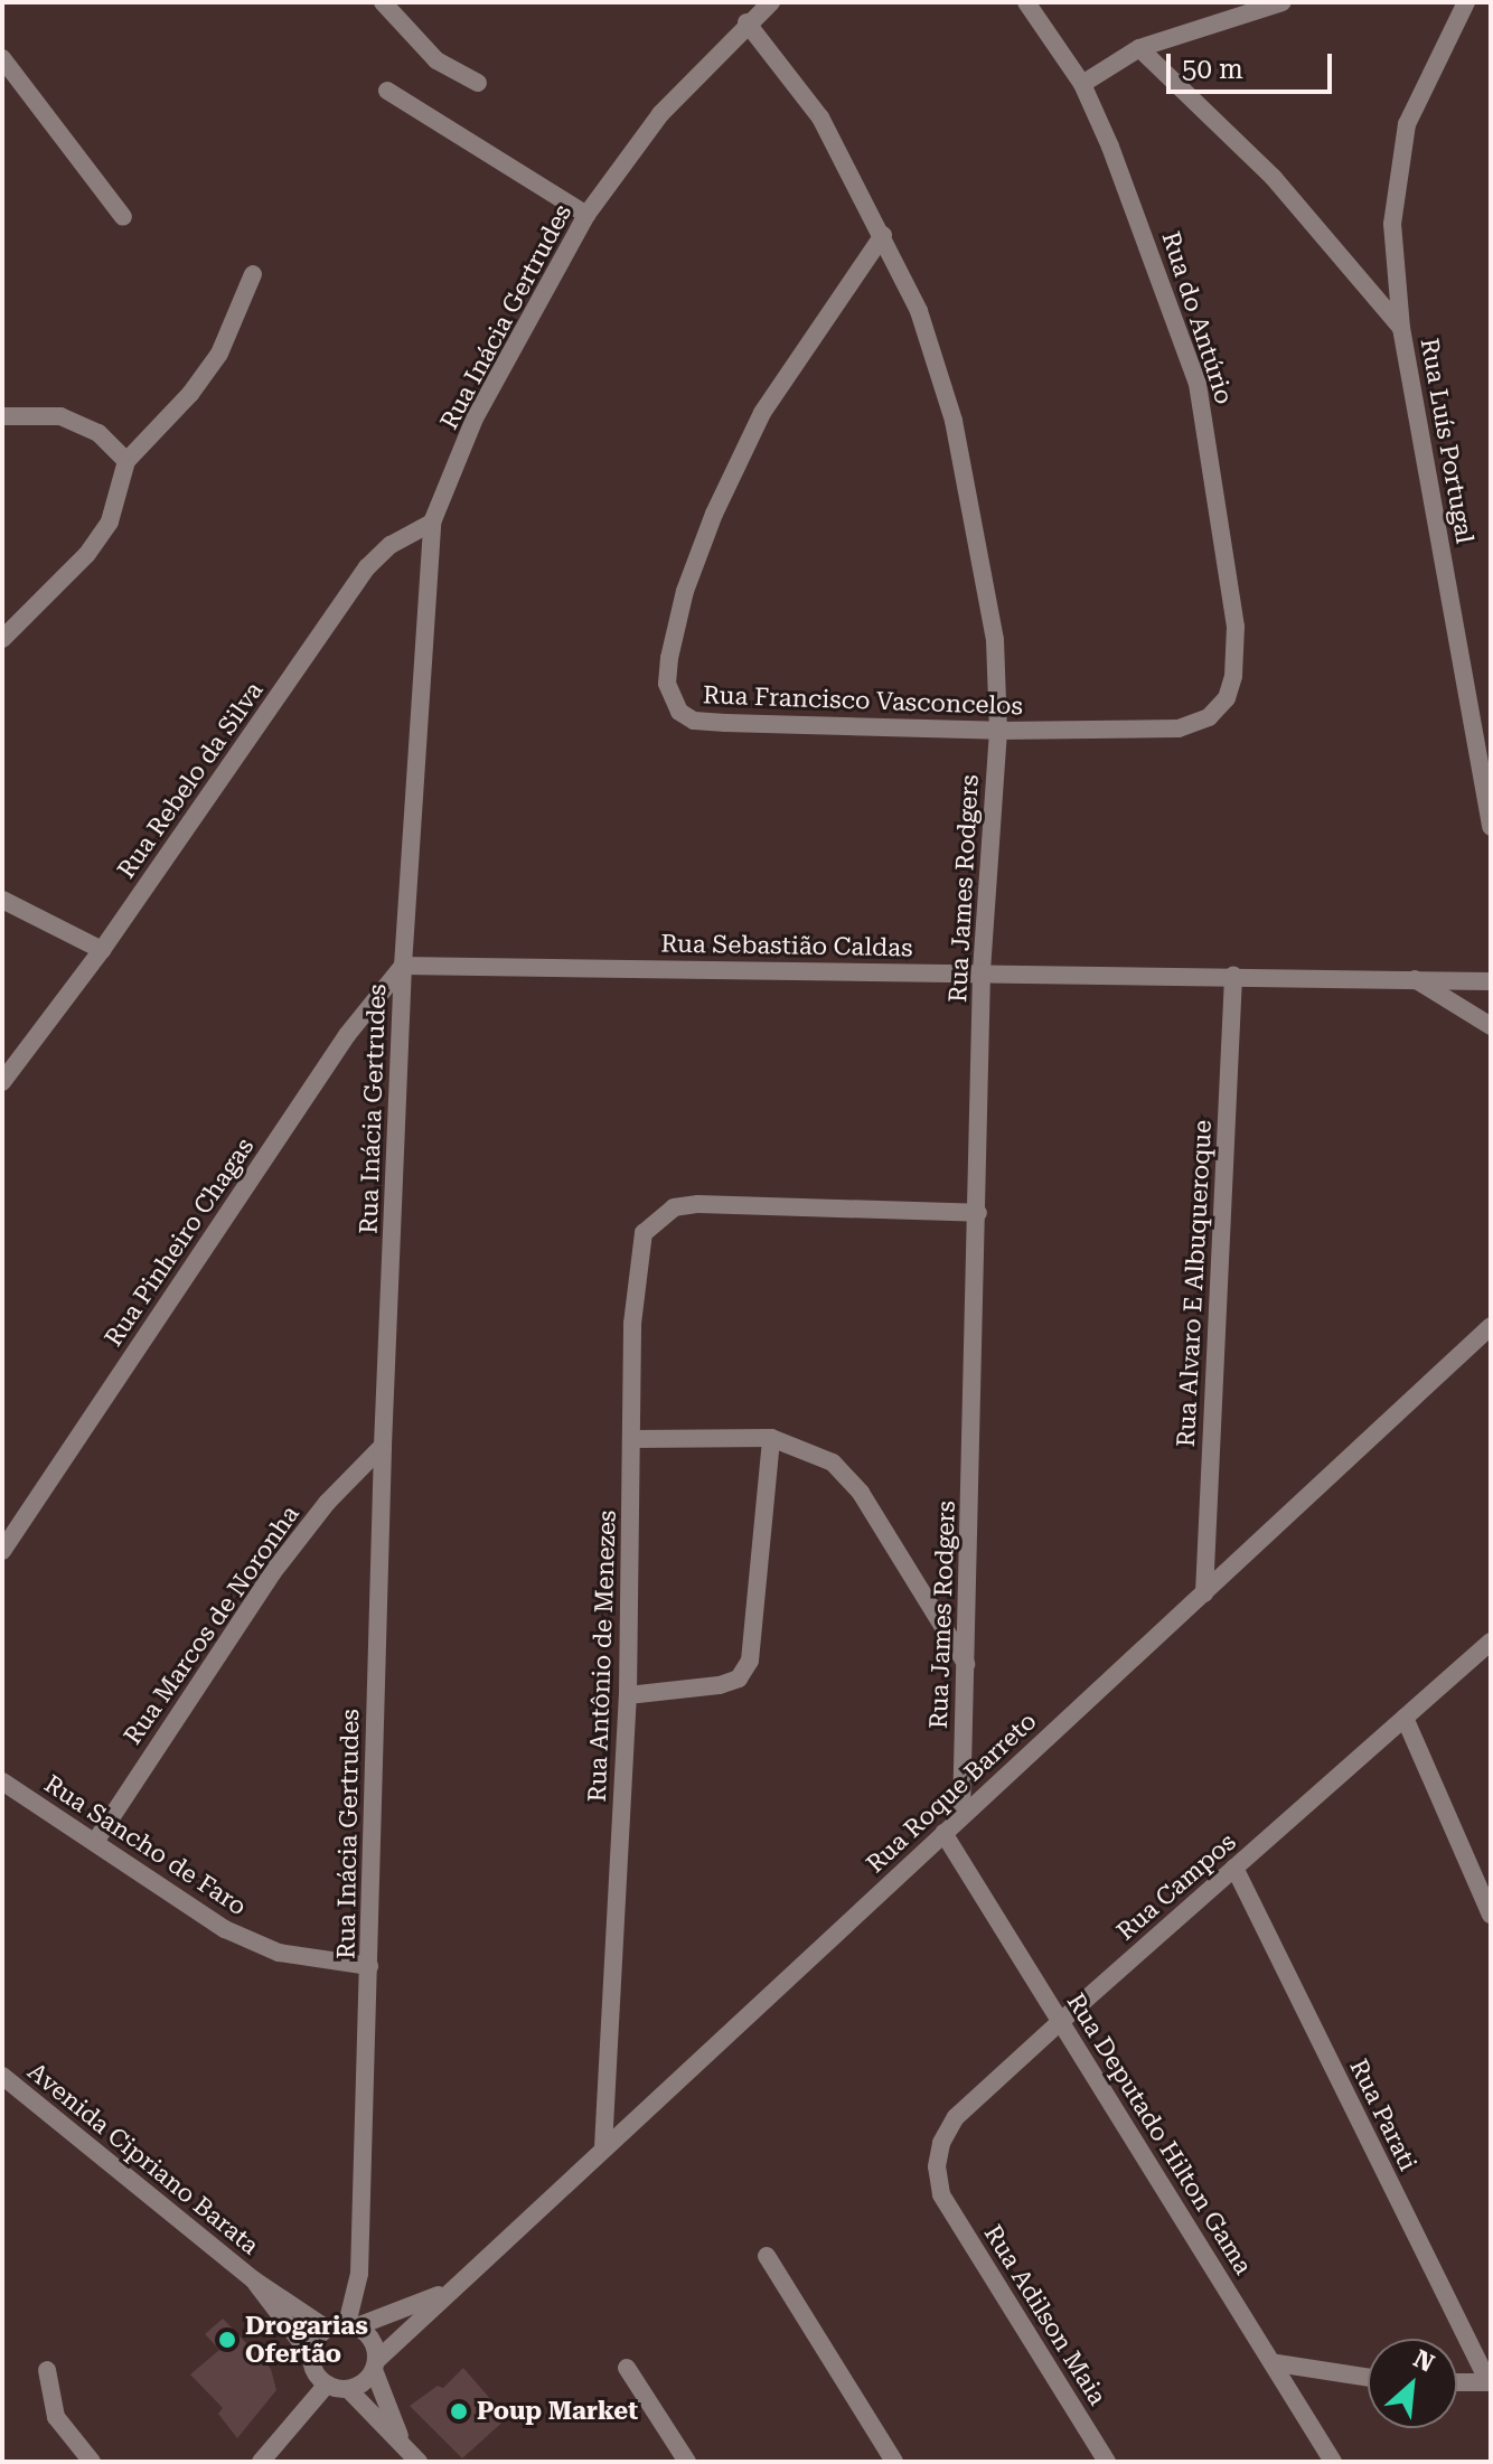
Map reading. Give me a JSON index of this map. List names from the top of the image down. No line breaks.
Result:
{"streets":{"street":["Rua Inácia Gertrudes","Rua do Antúrio","Rua Luís Portugal","Rua Francisco Vasconcelos","Rua Rebelo da Silva","Rua James Rodgers","Rua Sebastião Caldas","Rua Pinheiro Chagas","Rua Alvaro E Albuqueroque","Rua Marcos de Noronha","Rua Antônio de Menezes","Rua Roque Barreto","Rua Sancho de Faro","Rua Campos","Rua Parati","Rua Deputado Hilton Gama","Avenida Cipriano Barata","Rua Adilson Maia"]},"crossings":[["Rua Inácia Gertrudes","Rua Rebelo da Silva"],["Rua Inácia Gertrudes","Rua James Rodgers"],["Rua Inácia Gertrudes","Rua Sebastião Caldas"],["Rua Inácia Gertrudes","Rua Pinheiro Chagas"],["Rua Inácia Gertrudes","Rua Marcos de Noronha"],["Rua Inácia Gertrudes","Rua Roque Barreto"],["Rua Inácia Gertrudes","Rua Sancho de Faro"],["Rua Inácia Gertrudes","Avenida Cipriano Barata"],["Rua do Antúrio","Rua Francisco Vasconcelos"],["Rua Francisco Vasconcelos","Rua James Rodgers"],["Rua James Rodgers","Rua Sebastião Caldas"],["Rua James Rodgers","Rua Antônio de Menezes"],["Rua James Rodgers","Rua Roque Barreto"],["Rua Sebastião Caldas","Rua Pinheiro Chagas"],["Rua Sebastião Caldas","Rua Alvaro E Albuqueroque"],["Rua Alvaro E Albuqueroque","Rua Roque Barreto"],["Rua Marcos de Noronha","Rua Sancho de Faro"],["Rua Antônio de Menezes","Rua Roque Barreto"],["Rua Roque Barreto","Rua Deputado Hilton Gama"],["Rua Roque Barreto","Avenida Cipriano Barata"],["Rua Campos","Rua Parati"],["Rua Campos","Rua Deputado Hilton Gama"],["Rua Campos","Rua Adilson Maia"]],"places":["Drogarias Ofertão","Poup Market"],"scale_bar":"50 m","north":"top right"}
